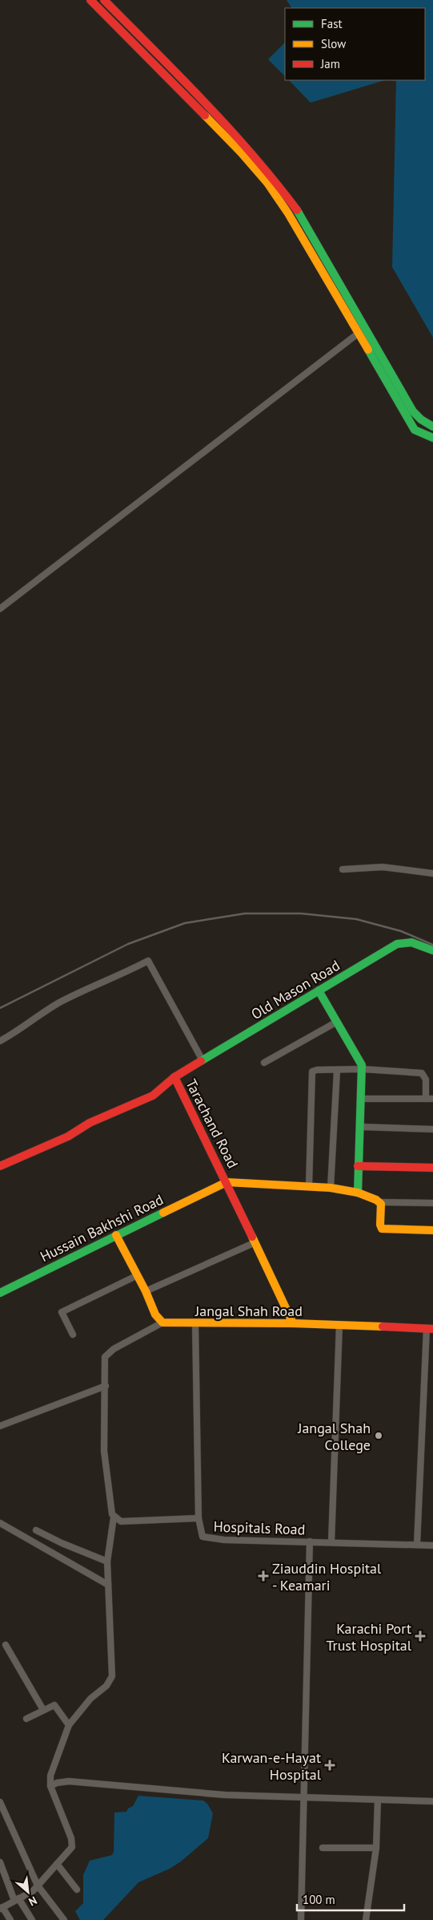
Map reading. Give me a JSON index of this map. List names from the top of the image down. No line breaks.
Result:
{"streets":{"street":["Old Mason Road","Tarachand Road","Hussain Bakhshi Road","Jangal Shah Road","Hospitals Road"]},"crossings":[["Old Mason Road","Tarachand Road"],["Tarachand Road","Hussain Bakhshi Road"],["Tarachand Road","Jangal Shah Road"],["Jangal Shah Road","Hospitals Road"]],"places":{"other":["Jangal Shah College"],"health":["Ziauddin Hospital - Keamari","Karachi Port Trust Hospital","Karwan-e-Hayat Hospital"]},"legend":["Fast","Slow","Jam"],"scale_bar":"100 m","north":"bottom right"}
